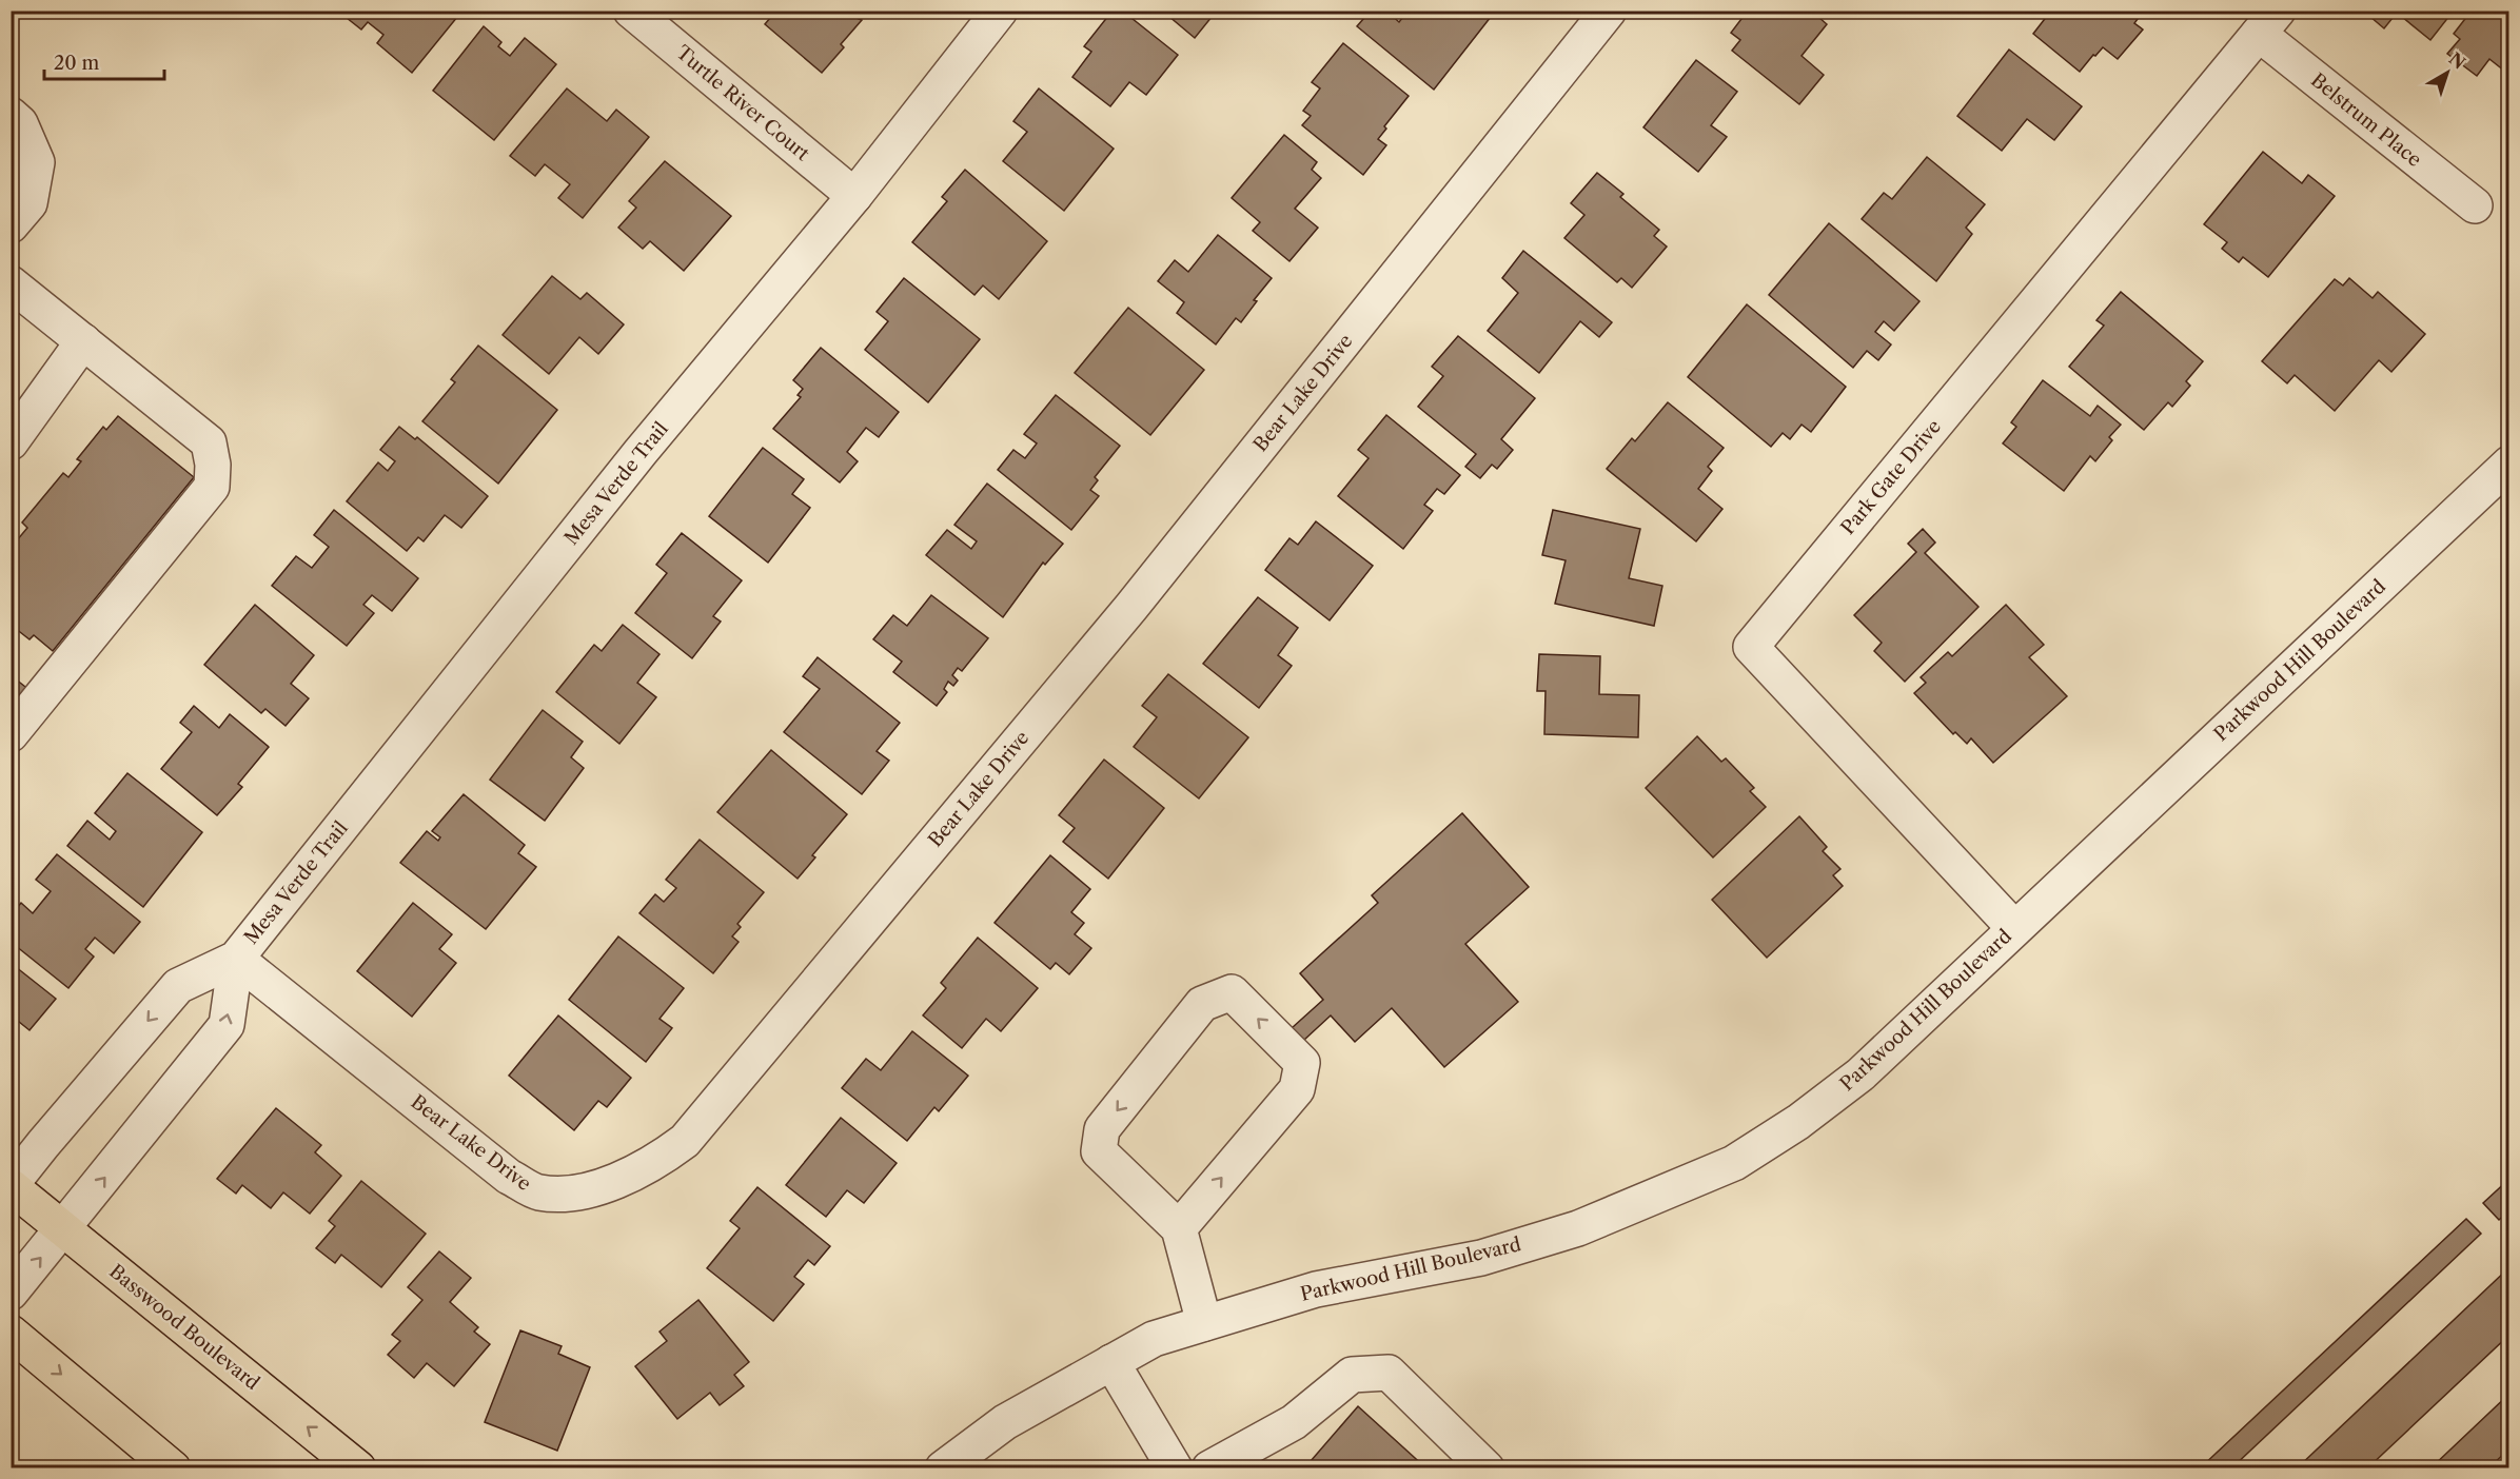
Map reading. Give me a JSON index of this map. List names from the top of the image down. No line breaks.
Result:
{"streets":{"main road":["Basswood Boulevard"],"street":["Turtle River Court","Belstrum Place","Bear Lake Drive","Park Gate Drive","Mesa Verde Trail","Parkwood Hill Boulevard"]},"crossings":[["Turtle River Court","Mesa Verde Trail"],["Belstrum Place","Park Gate Drive"],["Bear Lake Drive","Mesa Verde Trail"],["Park Gate Drive","Parkwood Hill Boulevard"],["Mesa Verde Trail","Basswood Boulevard"]],"scale_bar":"20 m","north":"top right"}
